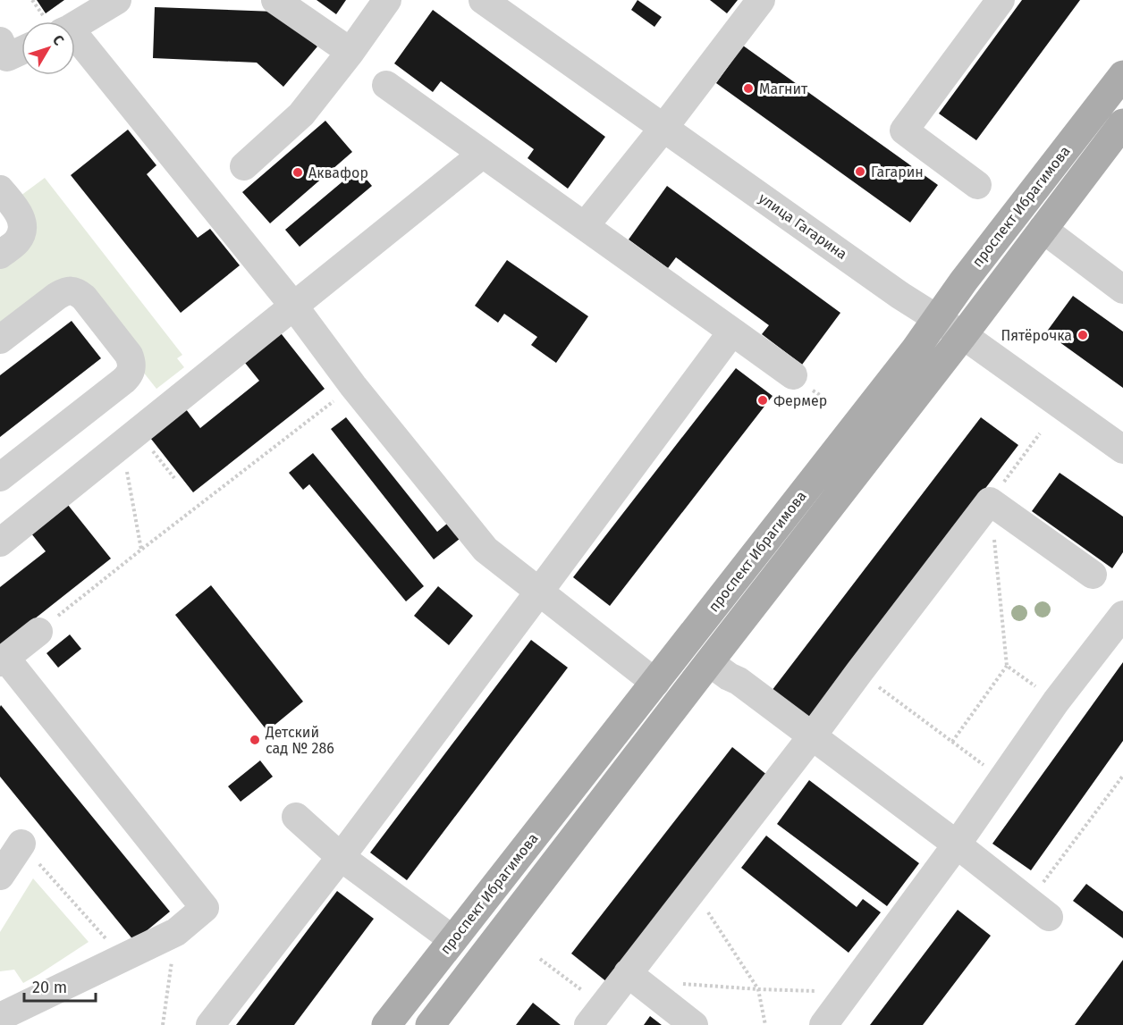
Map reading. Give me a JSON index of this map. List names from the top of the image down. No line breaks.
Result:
{"streets":{"main road":["проспект Ибрагимова"],"street":["улица Гагарина"]},"crossings":[["проспект Ибрагимова","улица Гагарина"]],"places":["Магнит","Гагарин","Аквафор","Пятёрочка","Фермер","Детский сад № 286"],"scale_bar":"20 m","north":"top right"}
